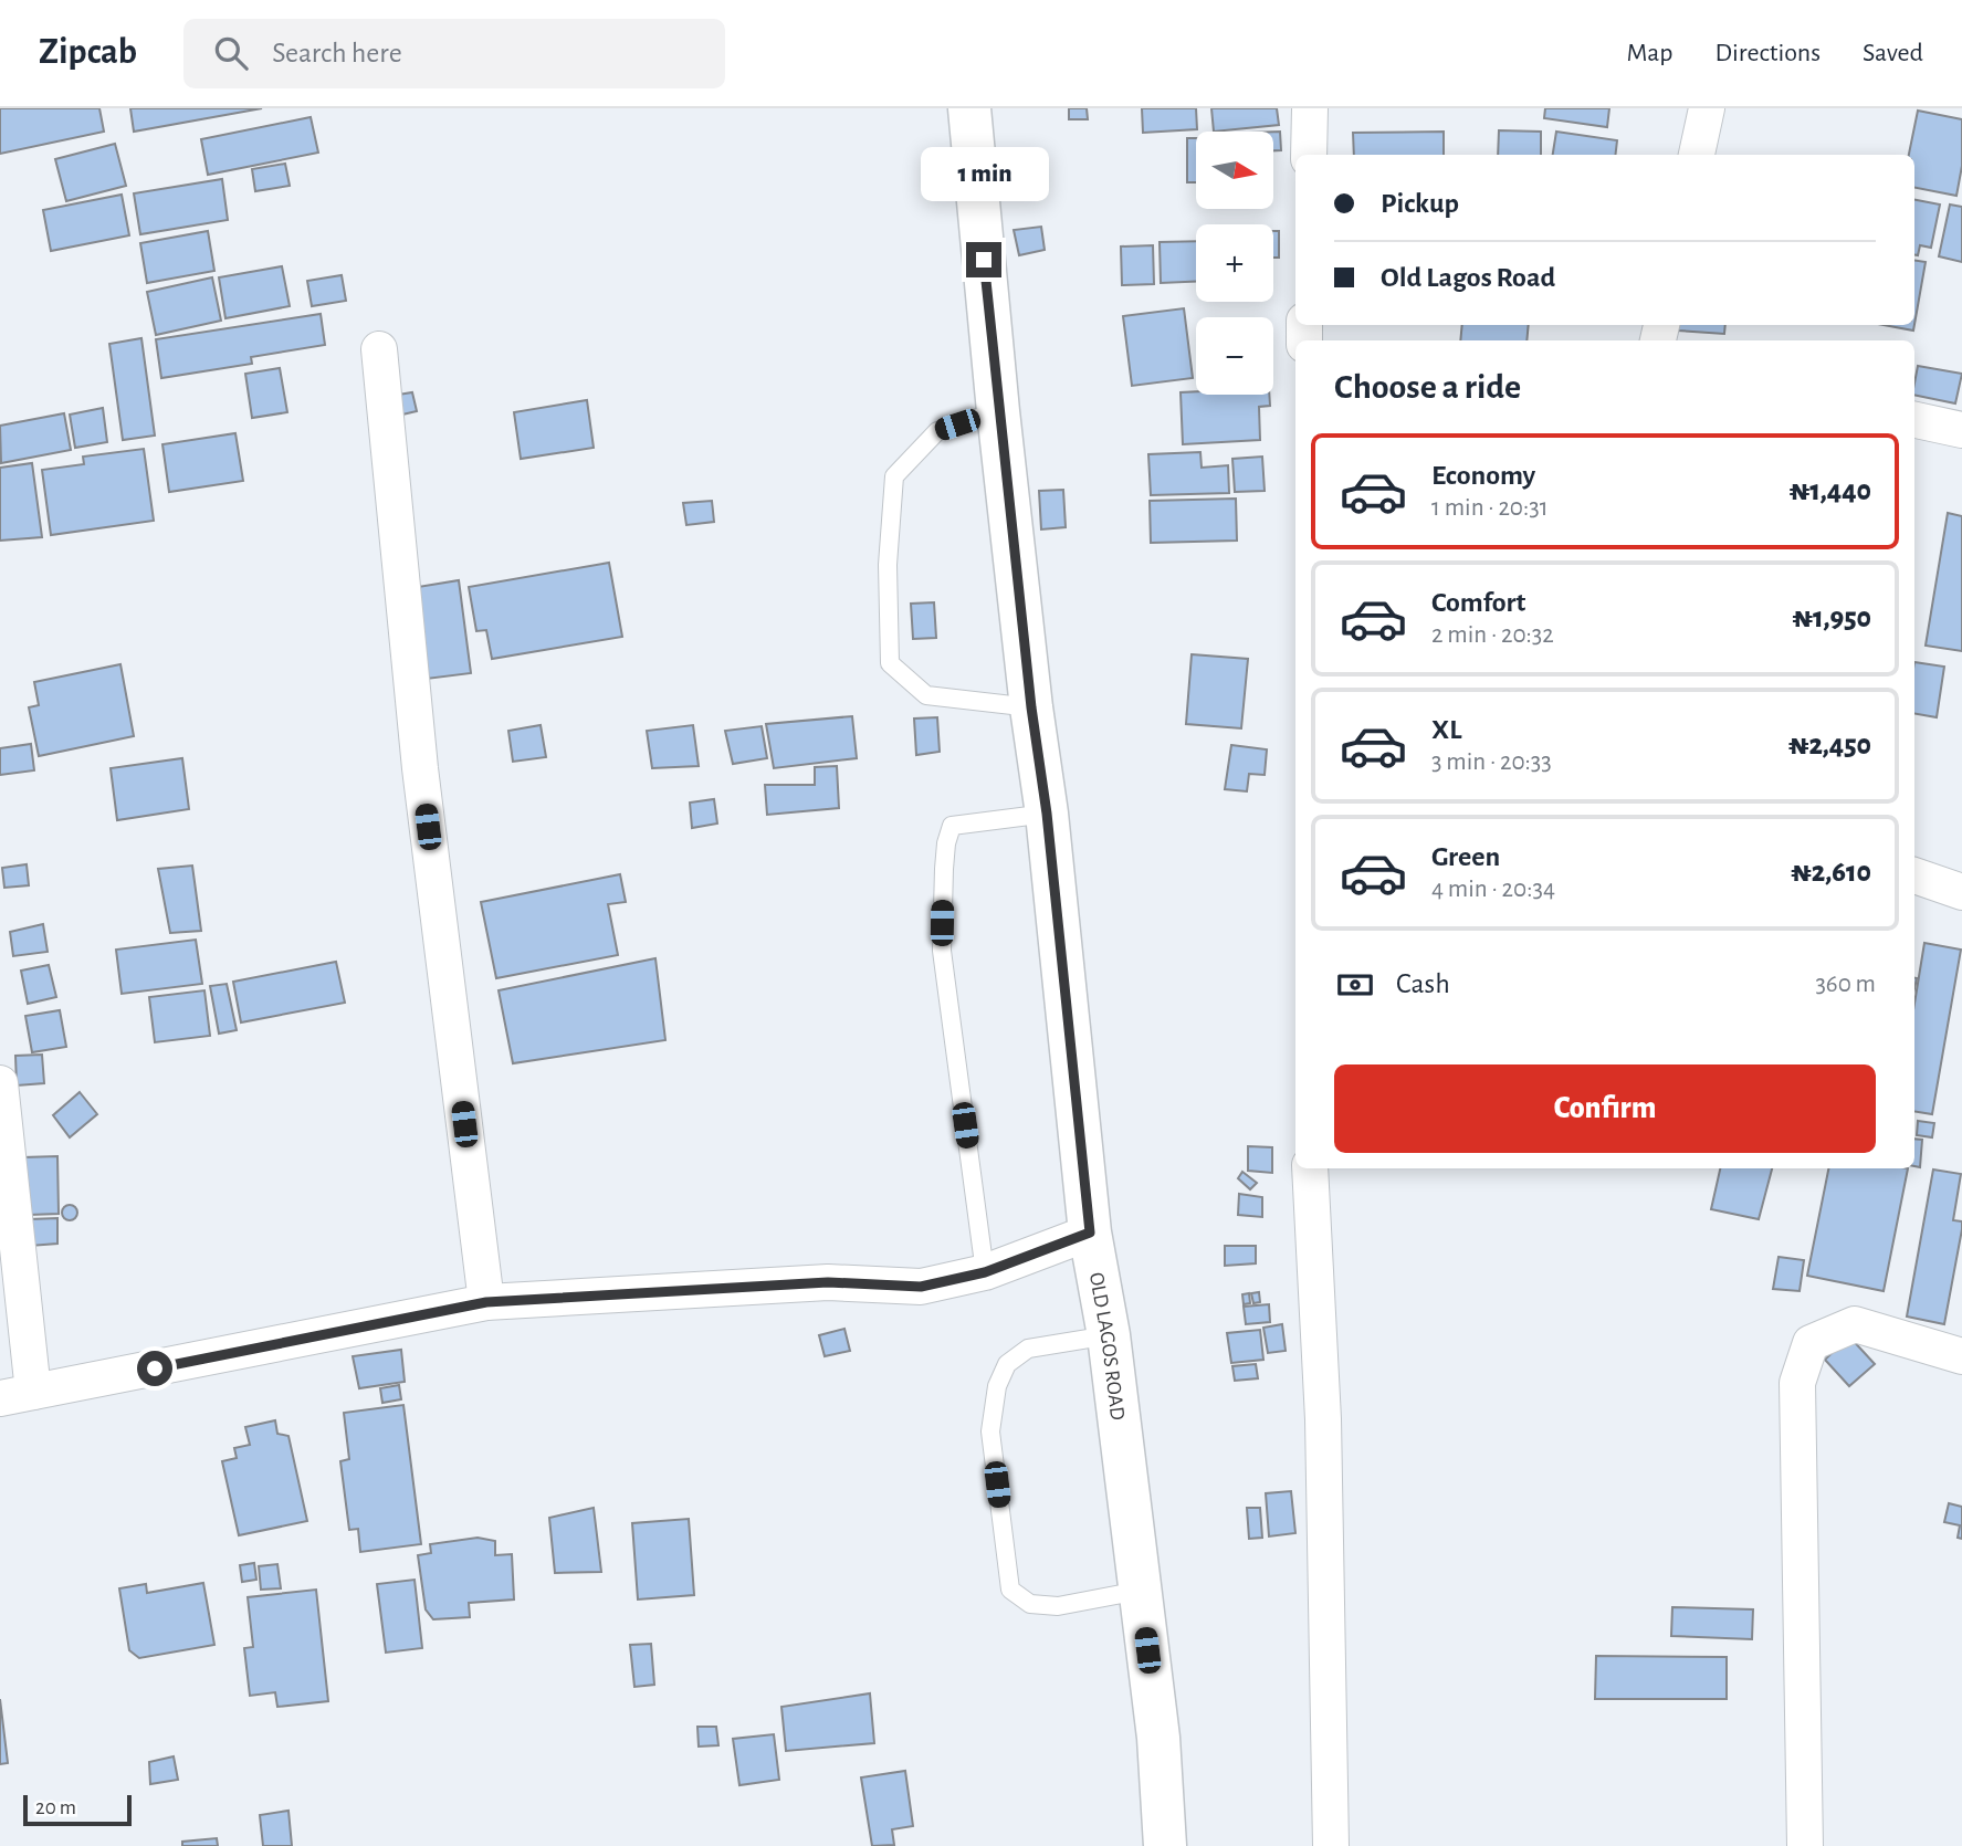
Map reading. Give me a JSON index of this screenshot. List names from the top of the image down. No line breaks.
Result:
{"streets":{"main road":["OLD LAGOS ROAD"]},"scale_bar":"20 m","north":"right","page":{"header":"Zipcab","search":"Search here","nav":["Map","Directions","Saved"],"map_buttons":["+","−"],"bubble":"1 min","banner":["Pickup","Old Lagos Road"],"heading":"Choose a ride","list":[{"name":"Economy","note":"1 min · 20:31","value":"₦1,440"},{"name":"Comfort","note":"2 min · 20:32","value":"₦1,950"},{"name":"XL","note":"3 min · 20:33","value":"₦2,450"},{"name":"Green","note":"4 min · 20:34","value":"₦2,610"}],"pay":["Cash","360 m"],"buttons":"Confirm","scale":"20 m"}}
